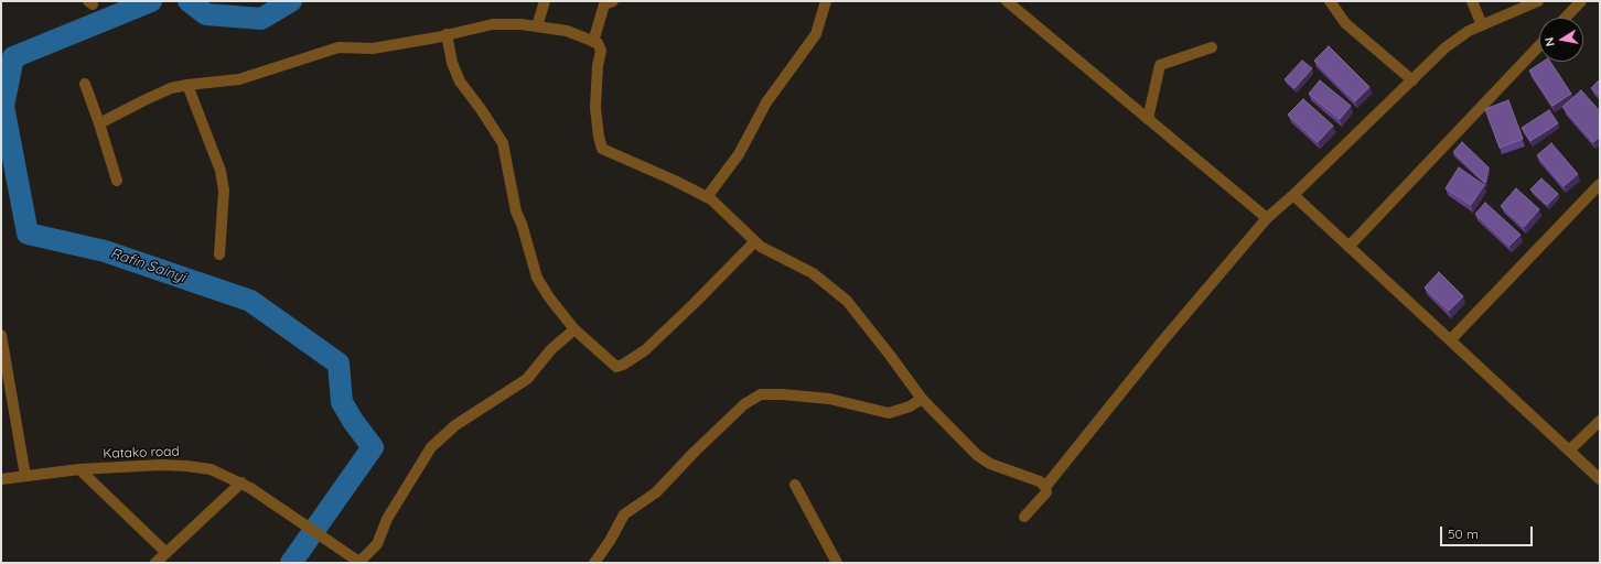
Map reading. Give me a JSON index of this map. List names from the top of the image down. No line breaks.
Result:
{"streets":{"street":["Katako road"]},"water":["Rafin Sainyi"],"scale_bar":"50 m","north":"left"}
